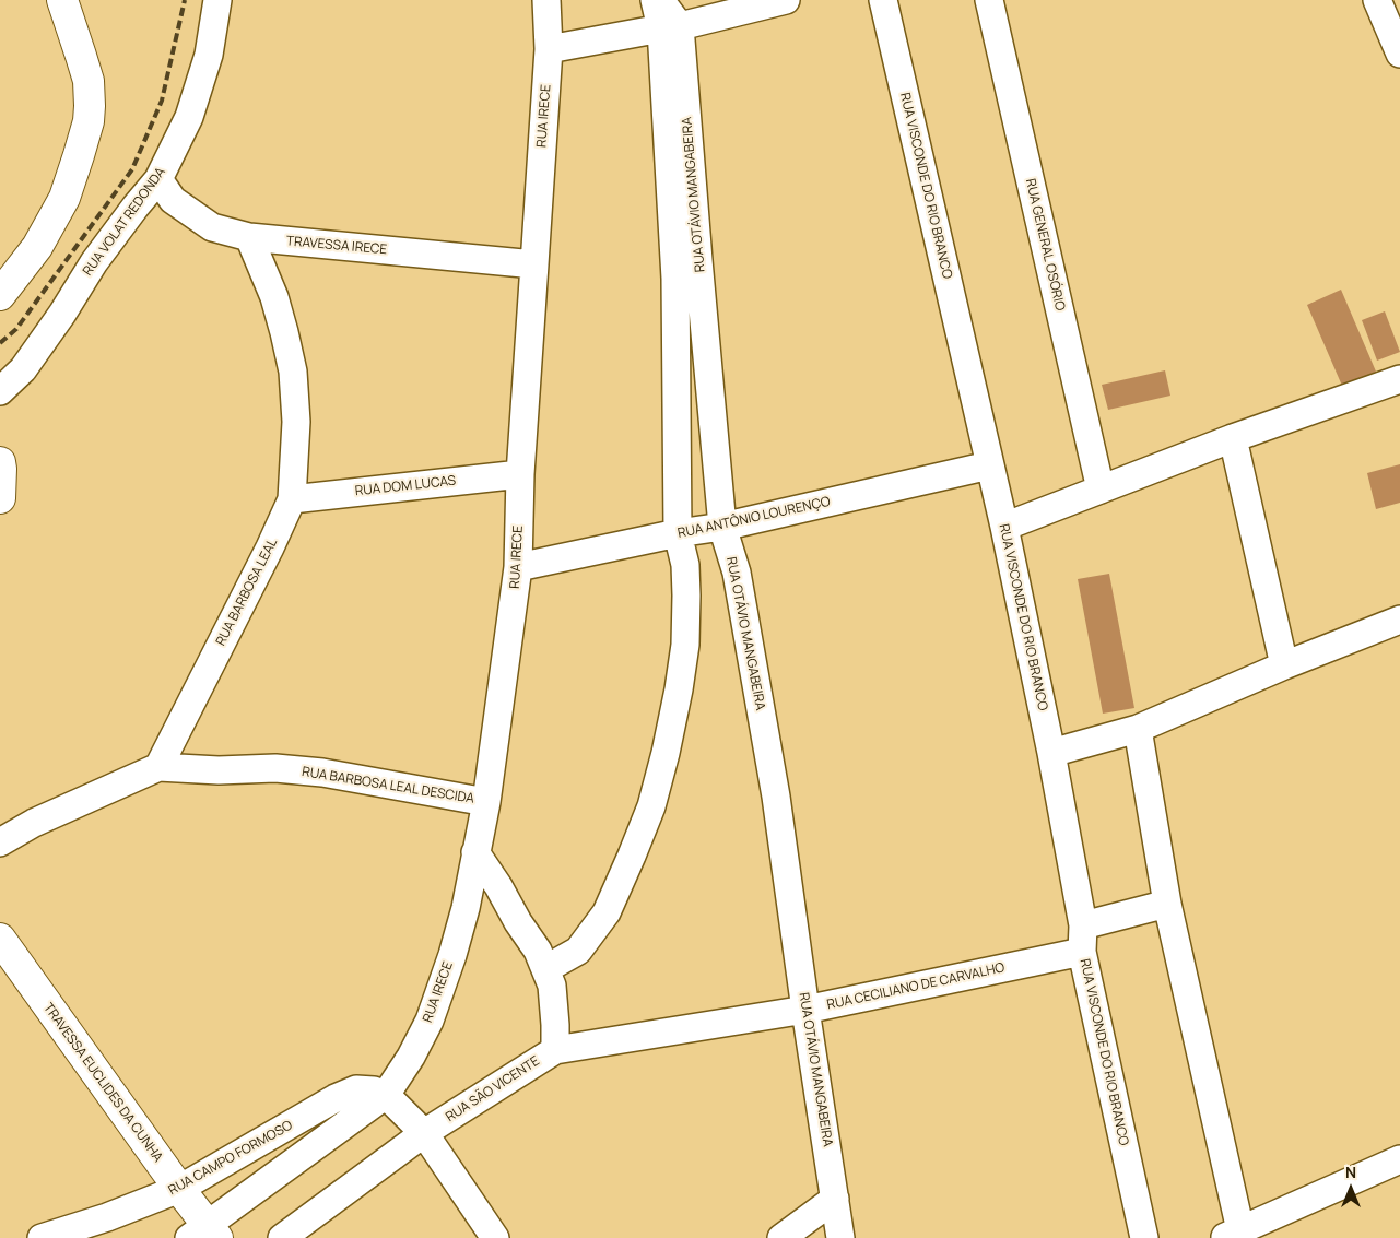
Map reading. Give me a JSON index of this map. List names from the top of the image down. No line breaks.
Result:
{"streets":{"street":["RUA IRECE","RUA VISCONDE DO RIO BRANCO","RUA OTÁVIO MANGABEIRA","RUA VOLAT REDONDA","RUA GENERAL OSÓRIO","TRAVESSA IRECE","RUA DOM LUCAS","RUA ANTÔNIO LOURENÇO","RUA BARBOSA LEAL","RUA BARBOSA LEAL DESCIDA","RUA CECILIANO DE CARVALHO","TRAVESSA EUCLIDES DA CUNHA","RUA SÃO VICENTE","RUA CAMPO FORMOSO"]},"crossings":[["RUA IRECE","TRAVESSA IRECE"],["RUA IRECE","RUA DOM LUCAS"],["RUA IRECE","RUA ANTÔNIO LOURENÇO"],["RUA IRECE","RUA BARBOSA LEAL DESCIDA"],["RUA IRECE","RUA SÃO VICENTE"],["RUA IRECE","RUA CAMPO FORMOSO"],["RUA VISCONDE DO RIO BRANCO","RUA ANTÔNIO LOURENÇO"],["RUA VISCONDE DO RIO BRANCO","RUA CECILIANO DE CARVALHO"],["RUA OTÁVIO MANGABEIRA","RUA ANTÔNIO LOURENÇO"],["RUA OTÁVIO MANGABEIRA","RUA CECILIANO DE CARVALHO"],["RUA OTÁVIO MANGABEIRA","RUA SÃO VICENTE"],["RUA VOLAT REDONDA","TRAVESSA IRECE"],["TRAVESSA IRECE","RUA BARBOSA LEAL"],["RUA DOM LUCAS","RUA BARBOSA LEAL"],["RUA BARBOSA LEAL","RUA BARBOSA LEAL DESCIDA"],["RUA CECILIANO DE CARVALHO","RUA SÃO VICENTE"],["TRAVESSA EUCLIDES DA CUNHA","RUA CAMPO FORMOSO"]],"north":"top"}
